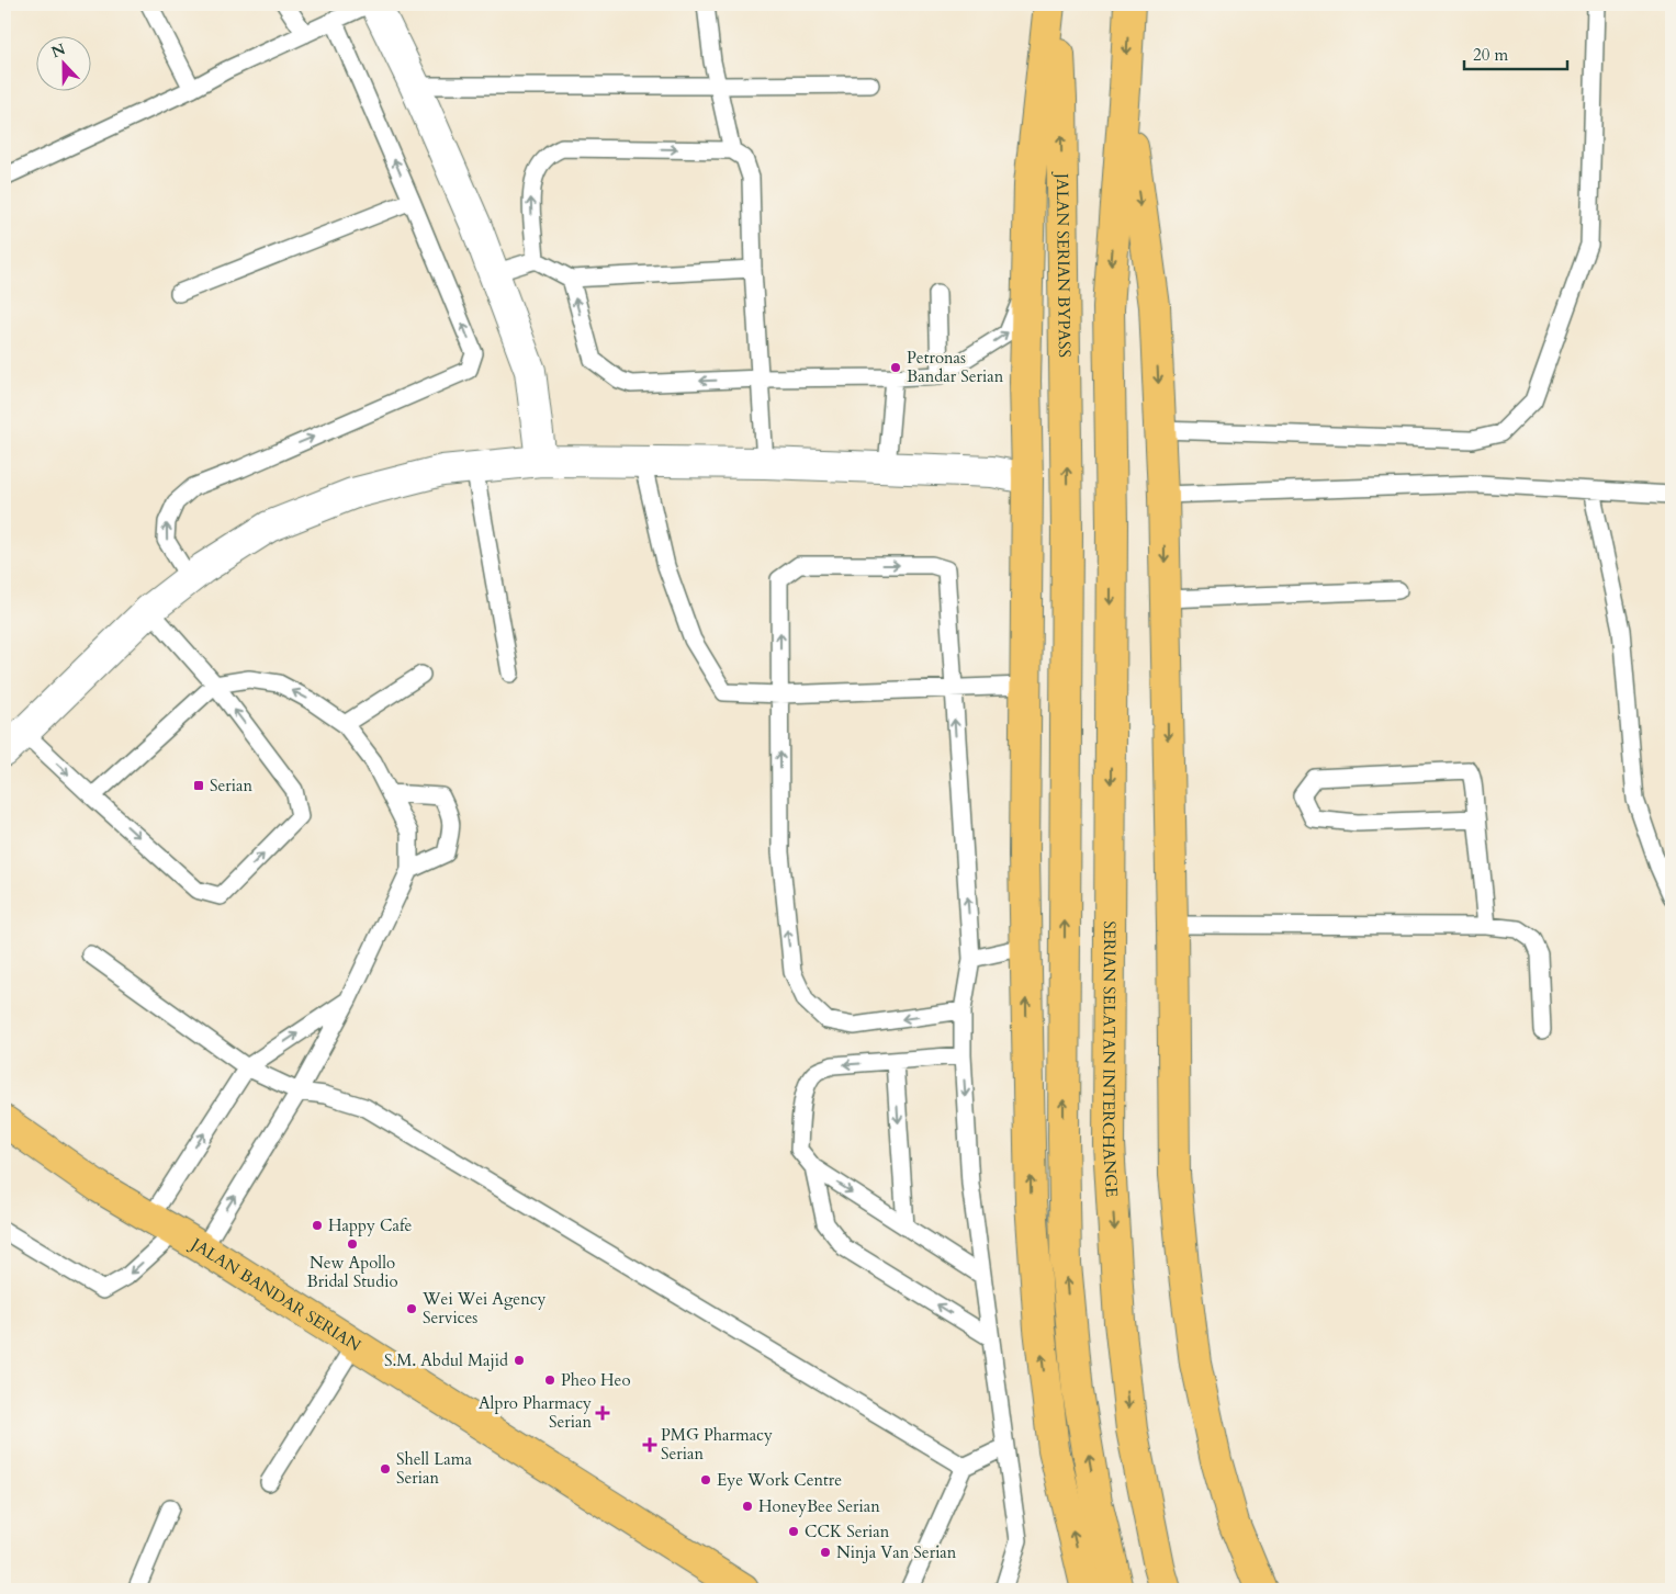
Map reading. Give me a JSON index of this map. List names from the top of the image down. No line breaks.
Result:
{"streets":{"main road":["JALAN SERIAN BYPASS","SERIAN SELATAN INTERCHANGE","JALAN BANDAR SERIAN"]},"places":{"other":["Petronas Bandar Serian","Happy Cafe","New Apollo Bridal Studio","Wei Wei Agency Services","S.M. Abdul Majid","Pheo Heo","Shell Lama Serian","Eye Work Centre","HoneyBee Serian","CCK Serian","Ninja Van Serian"],"transit":["Serian"],"health":["Alpro Pharmacy Serian","PMG Pharmacy Serian"]},"scale_bar":"20 m","north":"top"}
